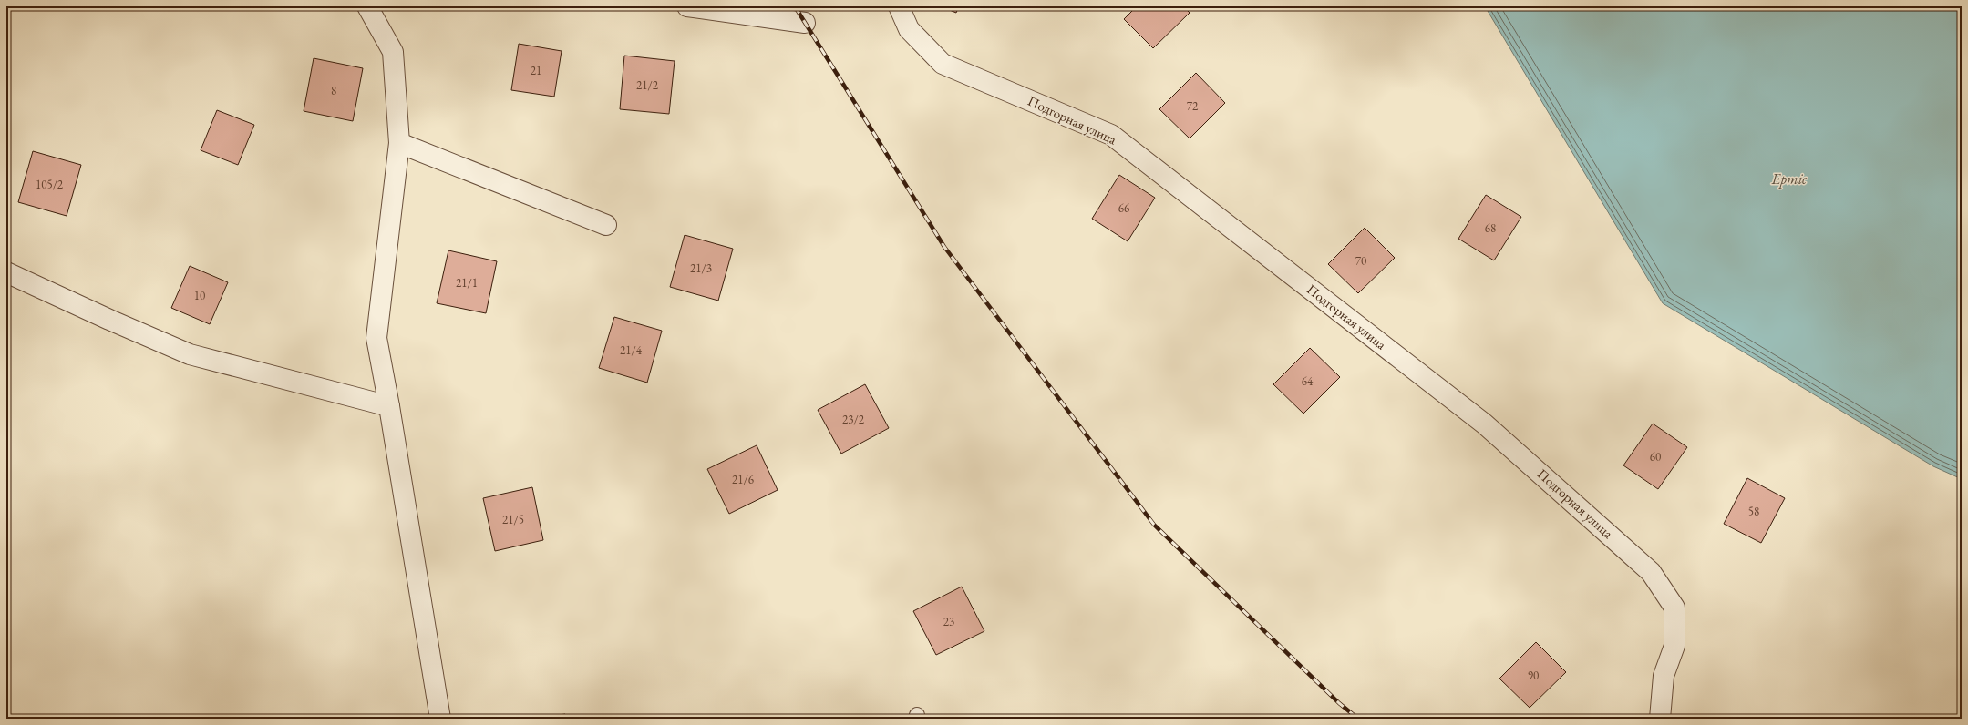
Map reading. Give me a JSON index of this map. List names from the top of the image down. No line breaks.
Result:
{"streets":{"street":["Подгорная улица"]},"water":["Ертіс"],"house_numbers":["21","21/2","8","72","105/2","66","68","70","21/3","21/1","10","21/4","64","23/2","60","21/6","58","21/5","23","90"]}
